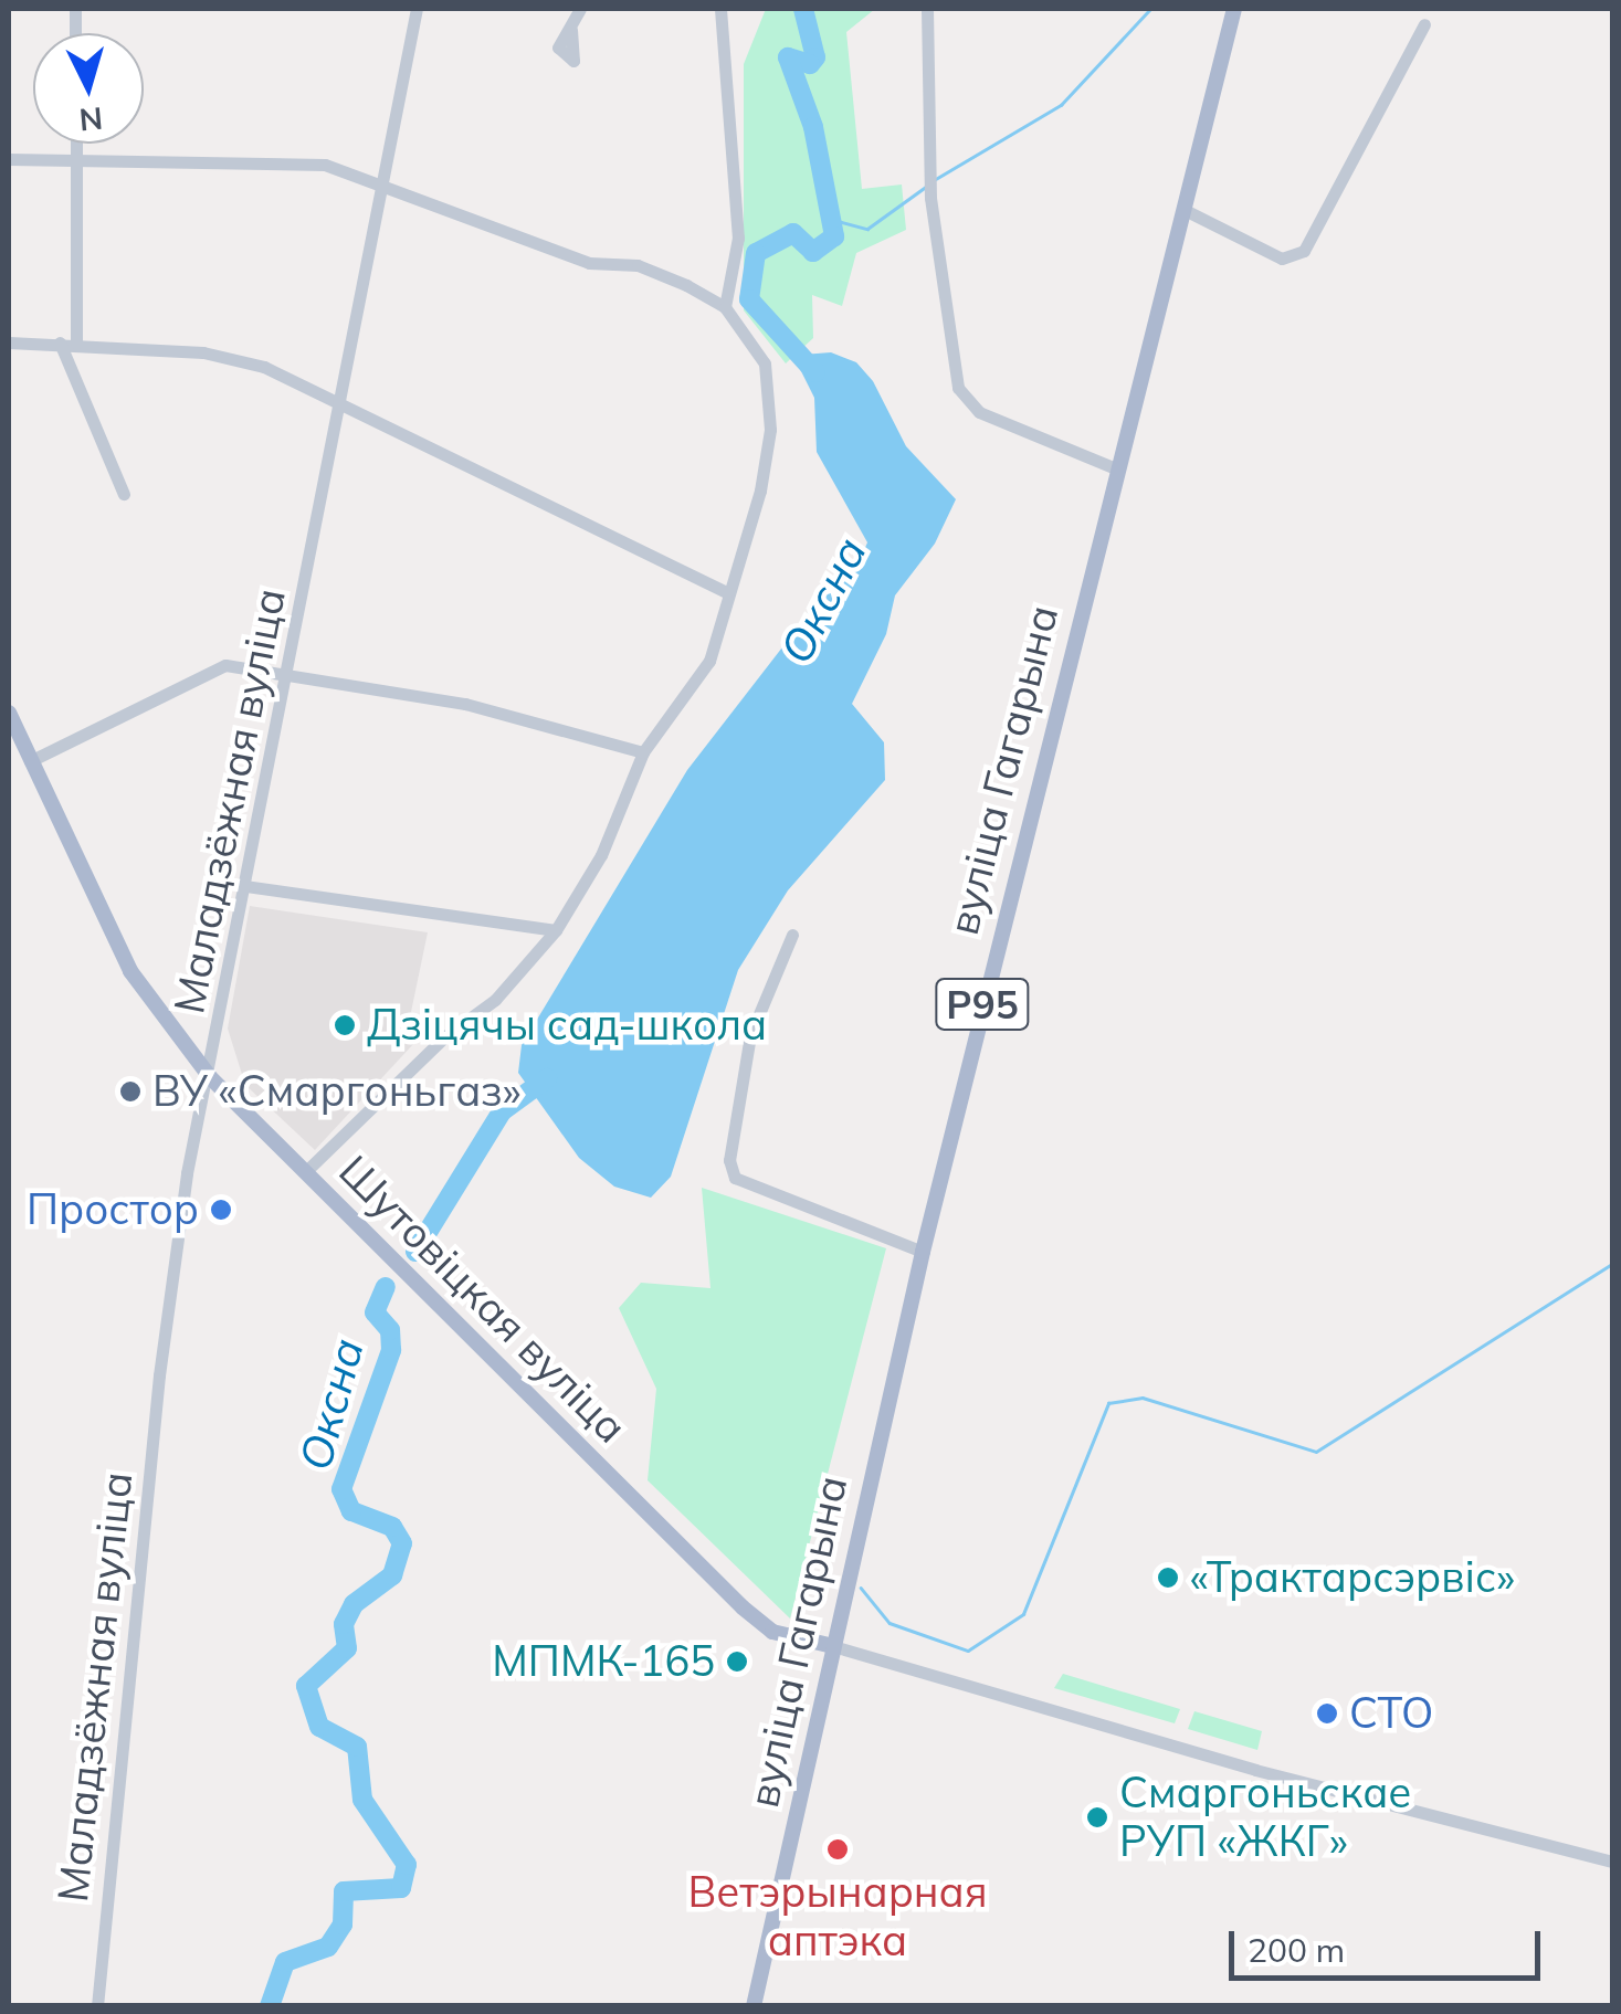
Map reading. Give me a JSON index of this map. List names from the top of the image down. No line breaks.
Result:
{"streets":{"main road":["вуліца Гагарына","Р95","Шутовіцкая вуліца"],"street":["Маладзёжная вуліца"]},"crossings":[["вуліца Гагарына","Шутовіцкая вуліца"],["Маладзёжная вуліца","Шутовіцкая вуліца"]],"water":["Оксна"],"places":["Дзіцячы сад-школа","ВУ «Смаргоньгаз»","Простор","«Трактарсэрвіс»","МПМК-165","СТО","Смаргоньскае РУП «ЖКГ»","Ветэрынарная аптэка"],"scale_bar":"200 m","north":"bottom"}
